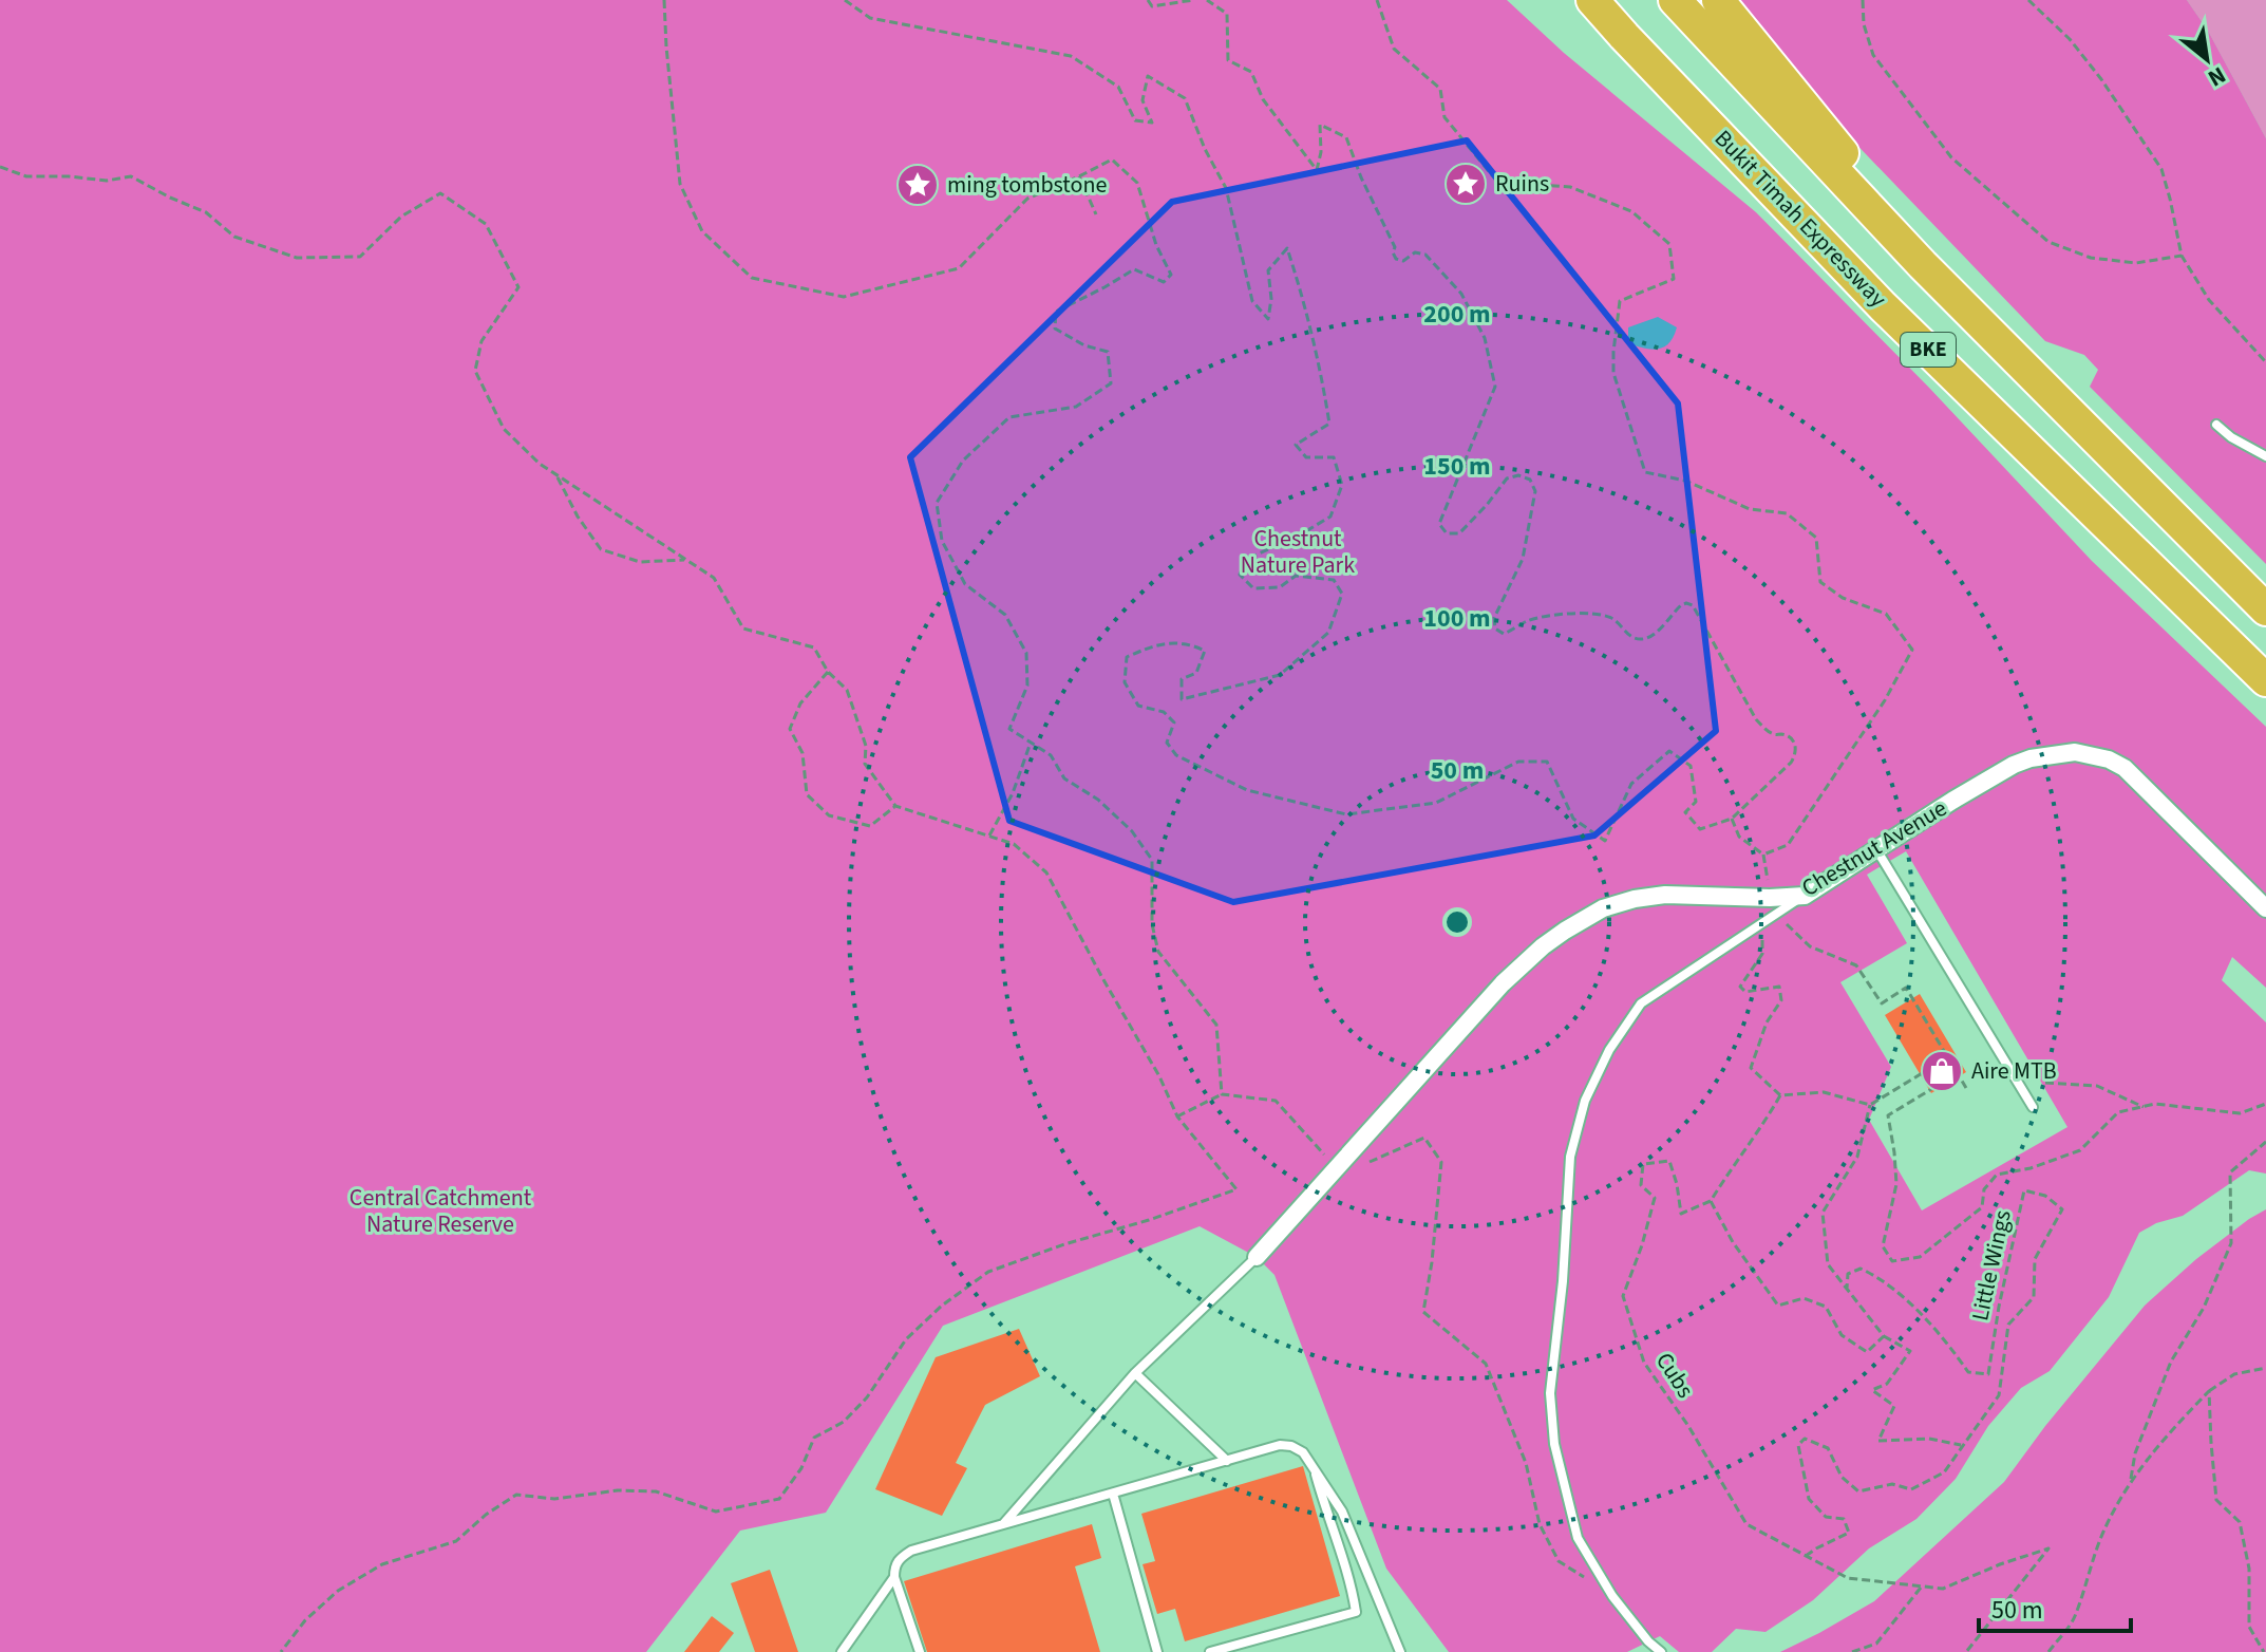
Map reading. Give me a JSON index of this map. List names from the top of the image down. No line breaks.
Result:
{"streets":{"highway":["Bukit Timah Expressway","BKE"],"street":["Chestnut Avenue"],"path":["Little Wings","Cubs"]},"crossings":[["Little Wings","Cubs"]],"parks":["Chestnut Nature Park","Central Catchment Nature Reserve"],"places":{"place":["Ruins","ming tombstone"],"shop":["Aire MTB"]},"scale_bar":"50 m","north":"bottom right","rings":["200 m","150 m","100 m","50 m"]}
